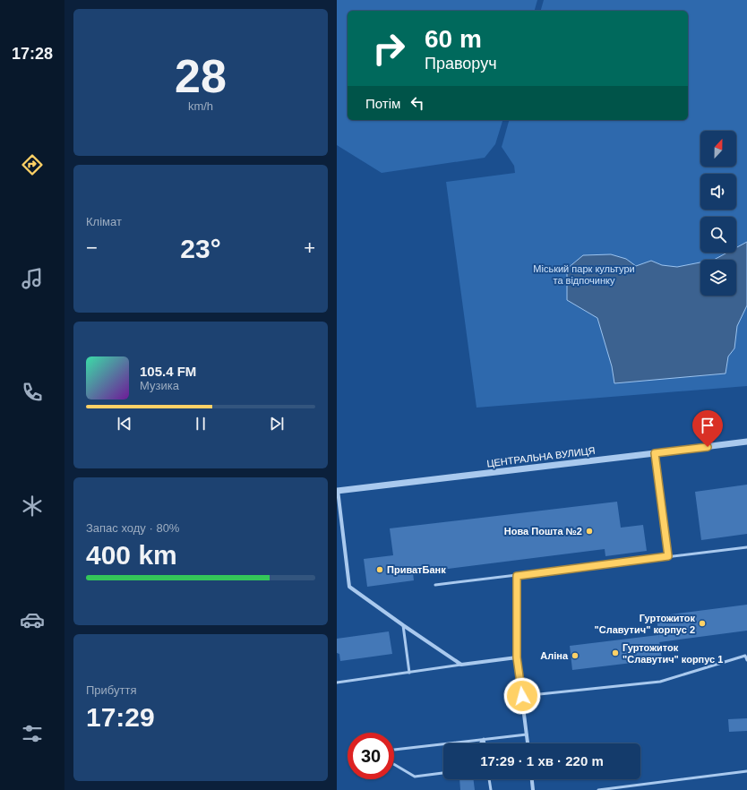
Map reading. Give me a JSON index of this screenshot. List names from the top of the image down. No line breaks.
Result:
{"streets":{"street":["ЦЕНТРАЛЬНА ВУЛИЦЯ"]},"parks":["Міський парк культури та відпочинку"],"places":["Нова Пошта №2","ПриватБанк","Гуртожиток \"Славутич\" корпус 2","Гуртожиток \"Славутич\" корпус 1","Аліна"],"north":"top","page":{"tabs":"17:28","tile":[["28","km/h"],"Клімат",["Запас ходу · 80%","400 km"],["Прибуття","17:29"]],"turn":["60 m","Праворуч"],"then":"Потім","heat":["−","23°","+"],"song":["105.4 FM","Музика"],"limit":"30","trip":"17:29 · 1 хв · 220 m"}}
